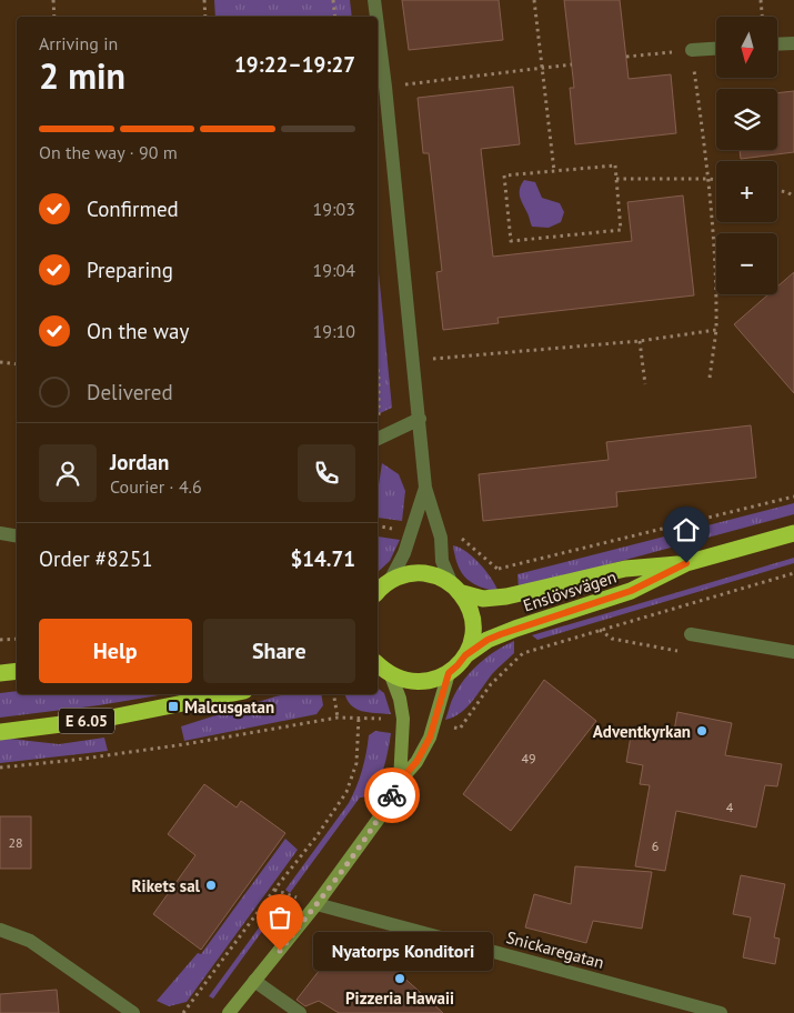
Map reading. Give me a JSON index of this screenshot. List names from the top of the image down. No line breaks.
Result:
{"streets":{"highway":["Enslövsvägen","E 6.05"],"street":["Snickaregatan"]},"places":{"transit":["Malcusgatan"],"other":["Adventkyrkan","Rikets sal","Nyatorps Konditori","Pizzeria Hawaii"]},"house_numbers":["49","4","28","6"],"north":"bottom","page":{"map_buttons":["+","−"],"heading":["2 min","Arriving in","19:22–19:27"],"panel":["Jordan","Courier · 4.6","Order #8251","$14.71"],"bar":"On the way · 90 m","list":[["Confirmed","19:03"],["Preparing","19:04"],["On the way","19:10"],"Delivered"],"buttons":["Help","Share"],"bubble":"Nyatorps Konditori"}}
